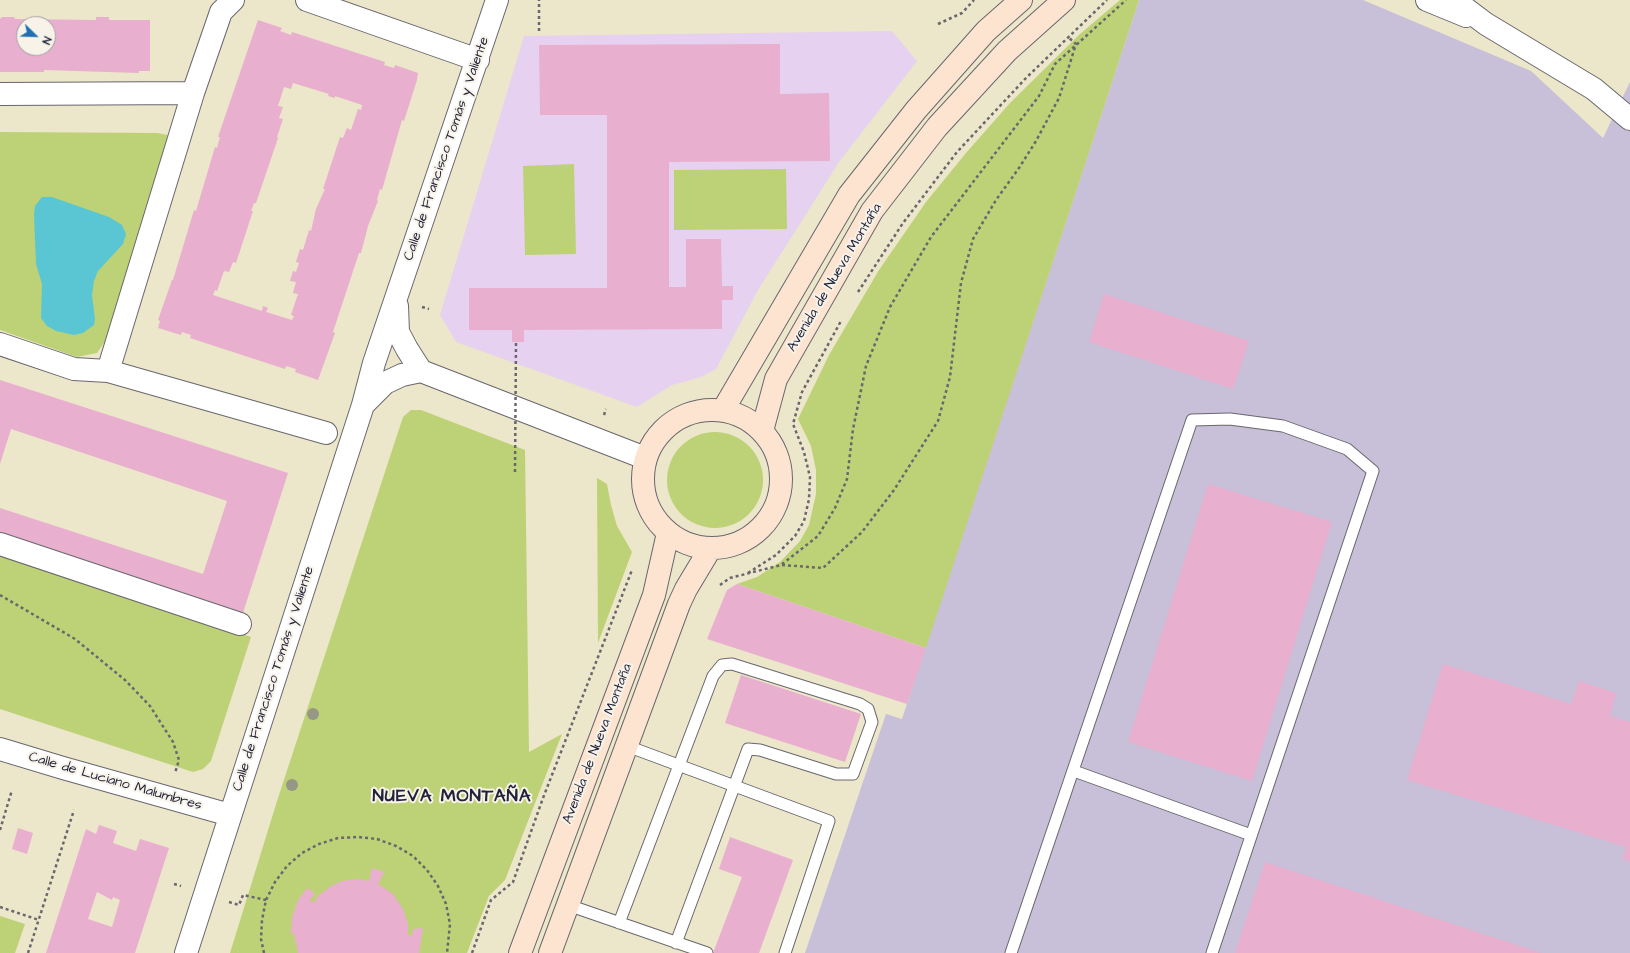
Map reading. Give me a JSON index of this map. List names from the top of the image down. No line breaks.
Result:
{"streets":{"main road":["Avenida de Nueva Montaña"],"street":["Calle de Francisco Tomás y Valiente","Calle de Luciano Malumbres"]},"crossings":[["Calle de Francisco Tomás y Valiente","Calle de Luciano Malumbres"]],"districts":["NUEVA MONTAÑA"],"north":"bottom right"}
